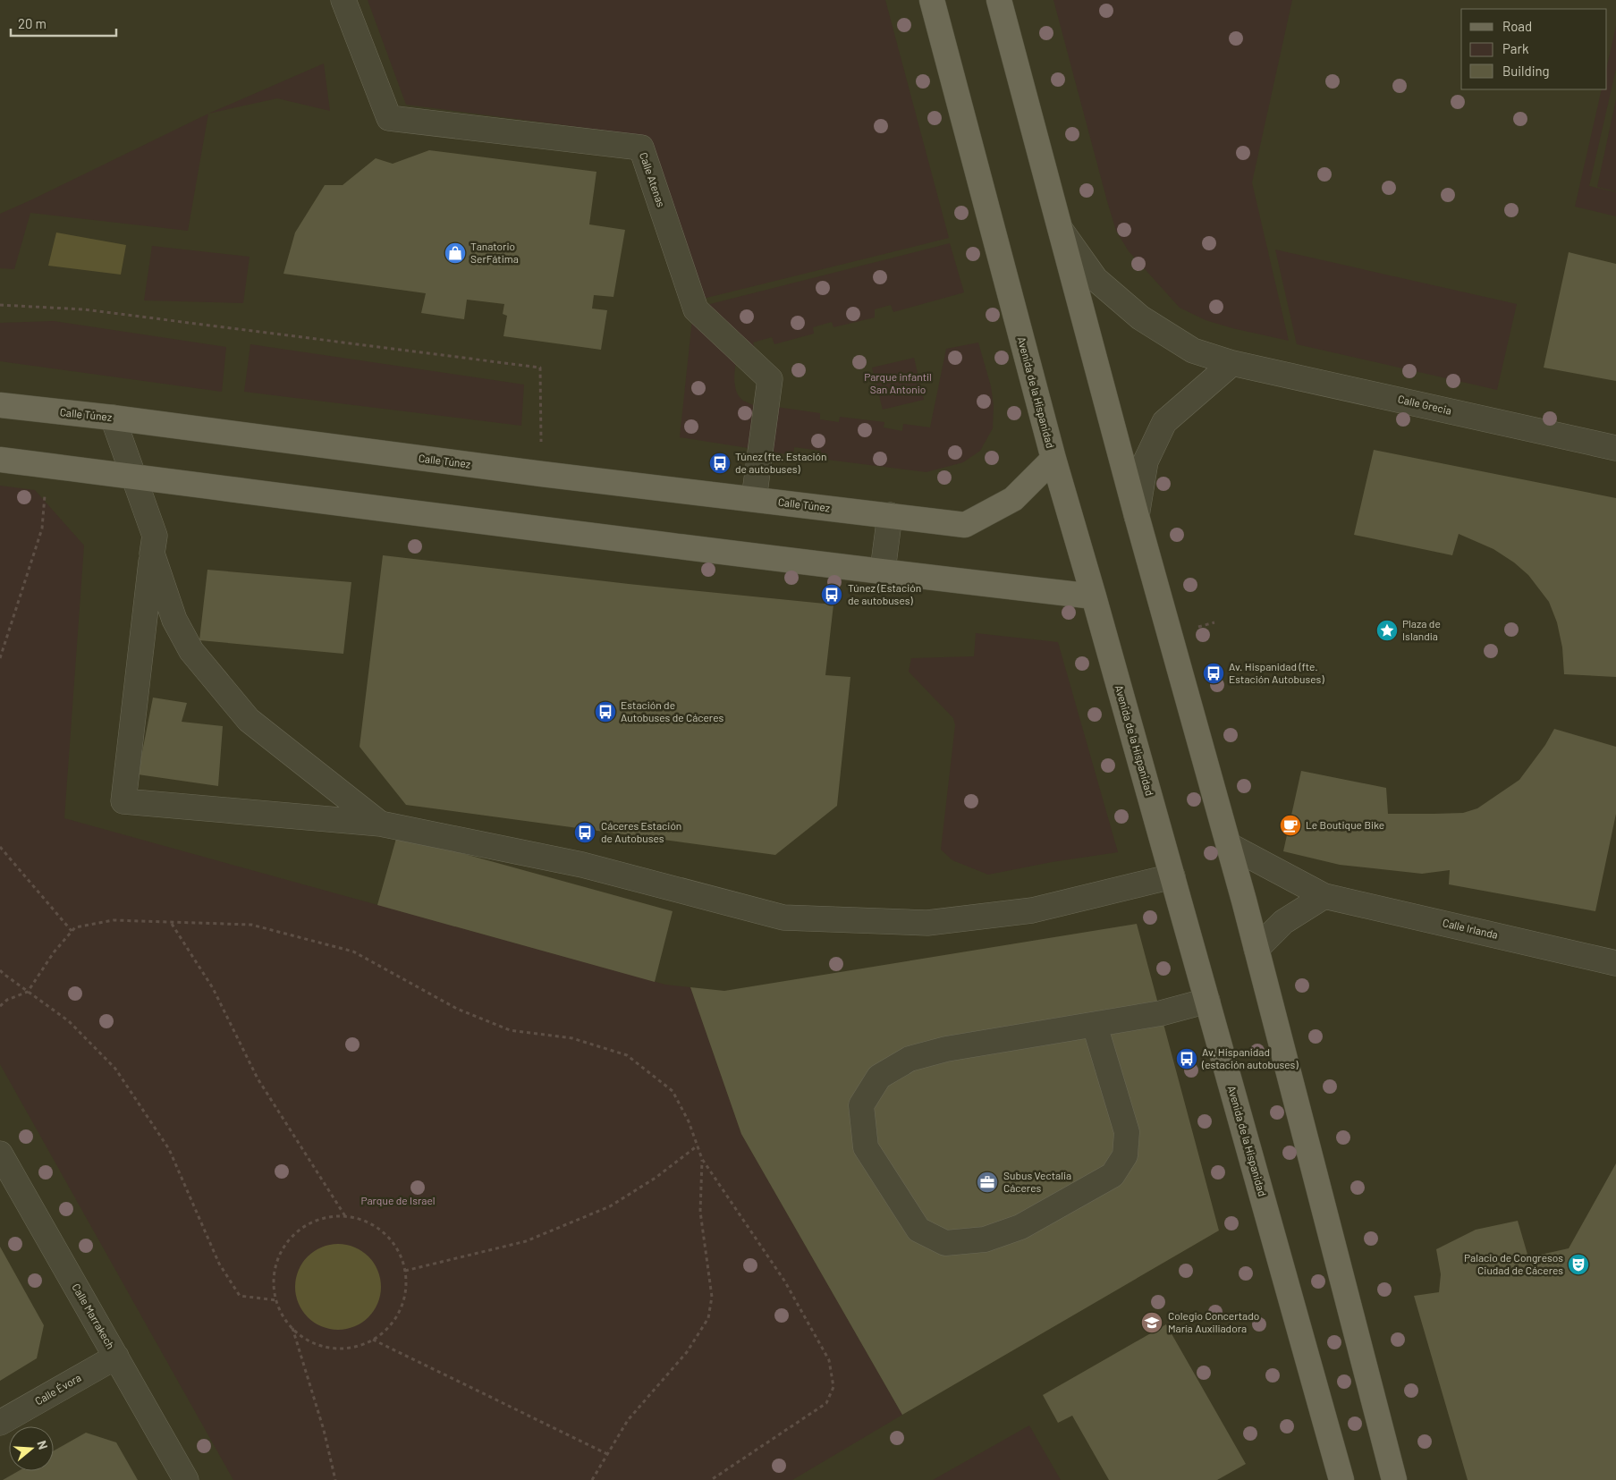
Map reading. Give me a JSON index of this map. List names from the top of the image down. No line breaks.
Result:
{"streets":{"main road":["Avenida de la Hispanidad","Calle Túnez"],"street":["Calle Atenas","Calle Grecia","Calle Irlanda","Calle Marrakech","Calle Évora"]},"crossings":[["Calle Atenas","Calle Túnez"],["Avenida de la Hispanidad","Calle Túnez"],["Calle Marrakech","Calle Évora"]],"parks":["Parque infantil San Antonio","Parque de Israel"],"places":{"shop":["Tanatorio SerFátima"],"bus stop":["Túnez (fte. Estación de autobuses)","Túnez (Estación de autobuses)","Av. Hispanidad (fte. Estación Autobuses)","Estación de Autobuses de Cáceres","Cáceres Estación de Autobuses","Av. Hispanidad (estación autobuses)"],"place":["Plaza de Islandia"],"cafe":["Le Boutique Bike"],"office":["Subus Vectalia Cáceres"],"theatre":["Palacio de Congresos Ciudad de Cáceres"],"school or university":["Colegio Concertado María Auxiliadora"]},"legend":["Road","Park","Building"],"scale_bar":"20 m","north":"right"}
